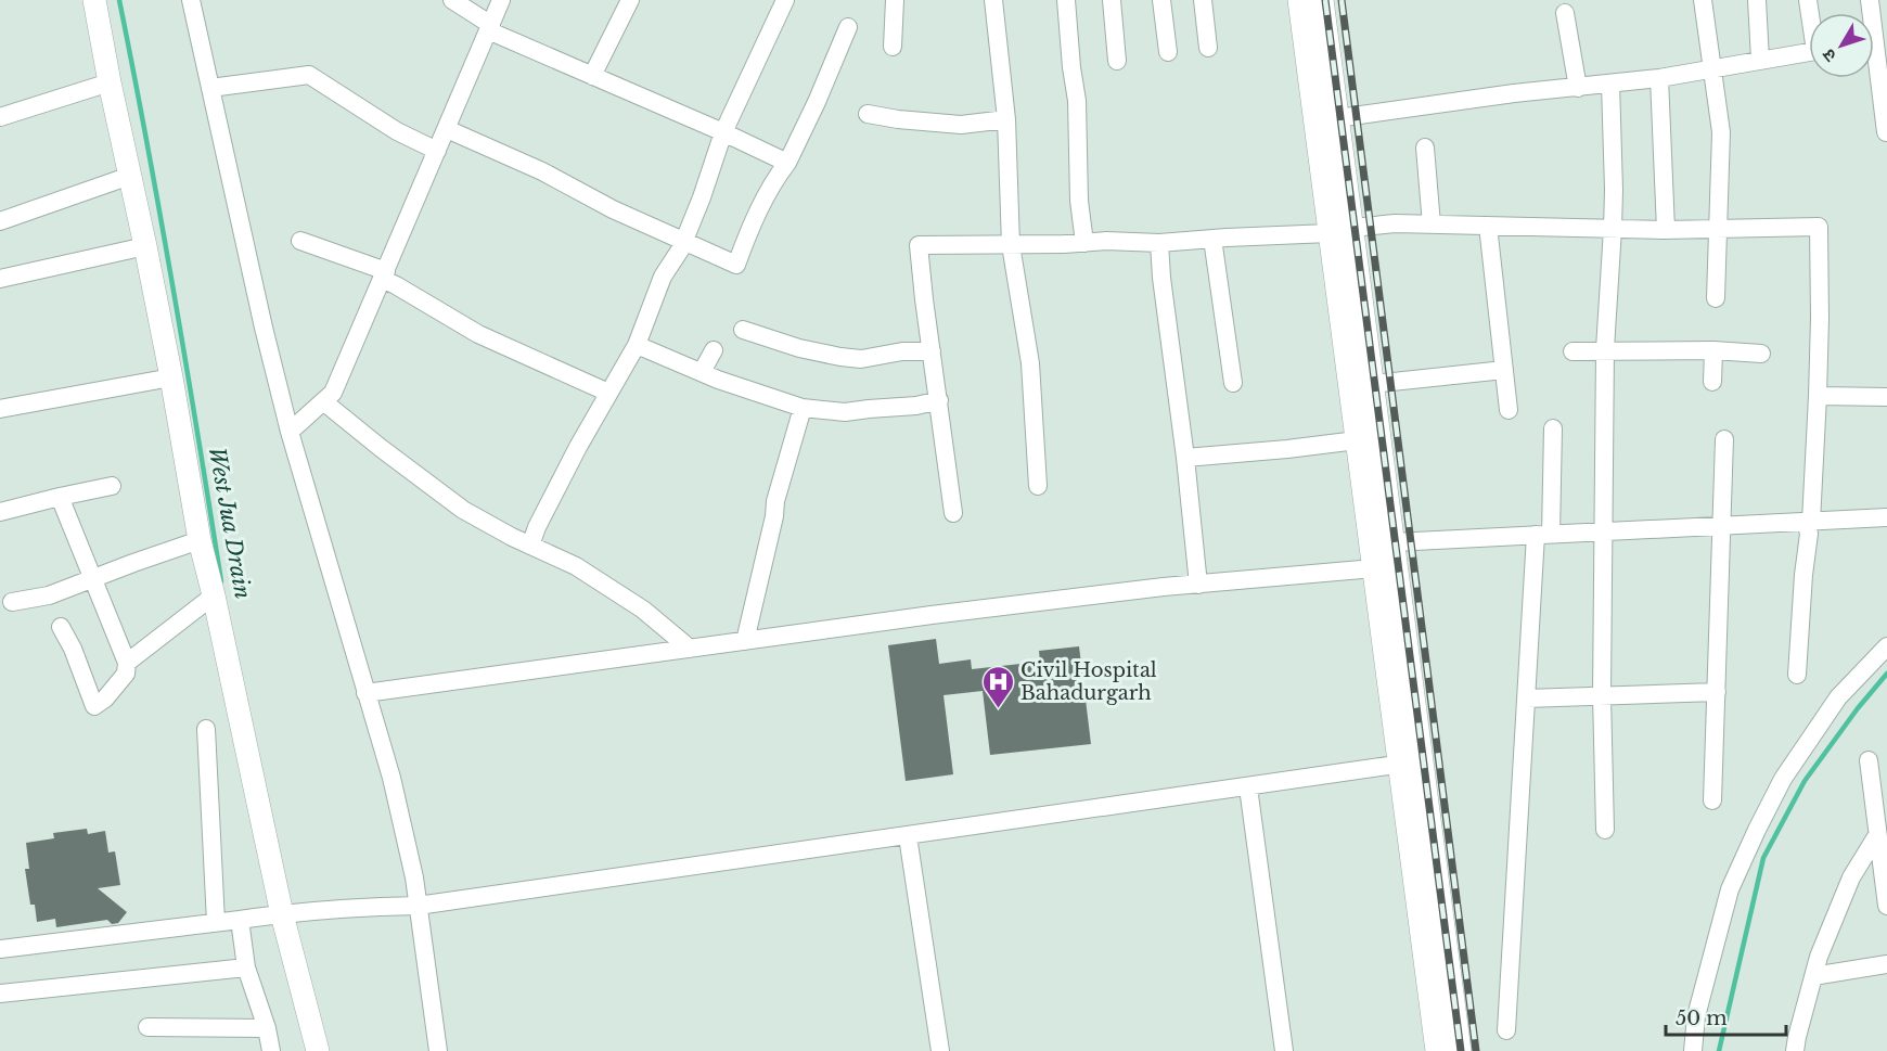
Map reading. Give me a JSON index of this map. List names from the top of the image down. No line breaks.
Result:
{"water":["West Jua Drain"],"places":{"hospital":["Civil Hospital Bahadurgarh"]},"scale_bar":"50 m","north":"bottom left"}
